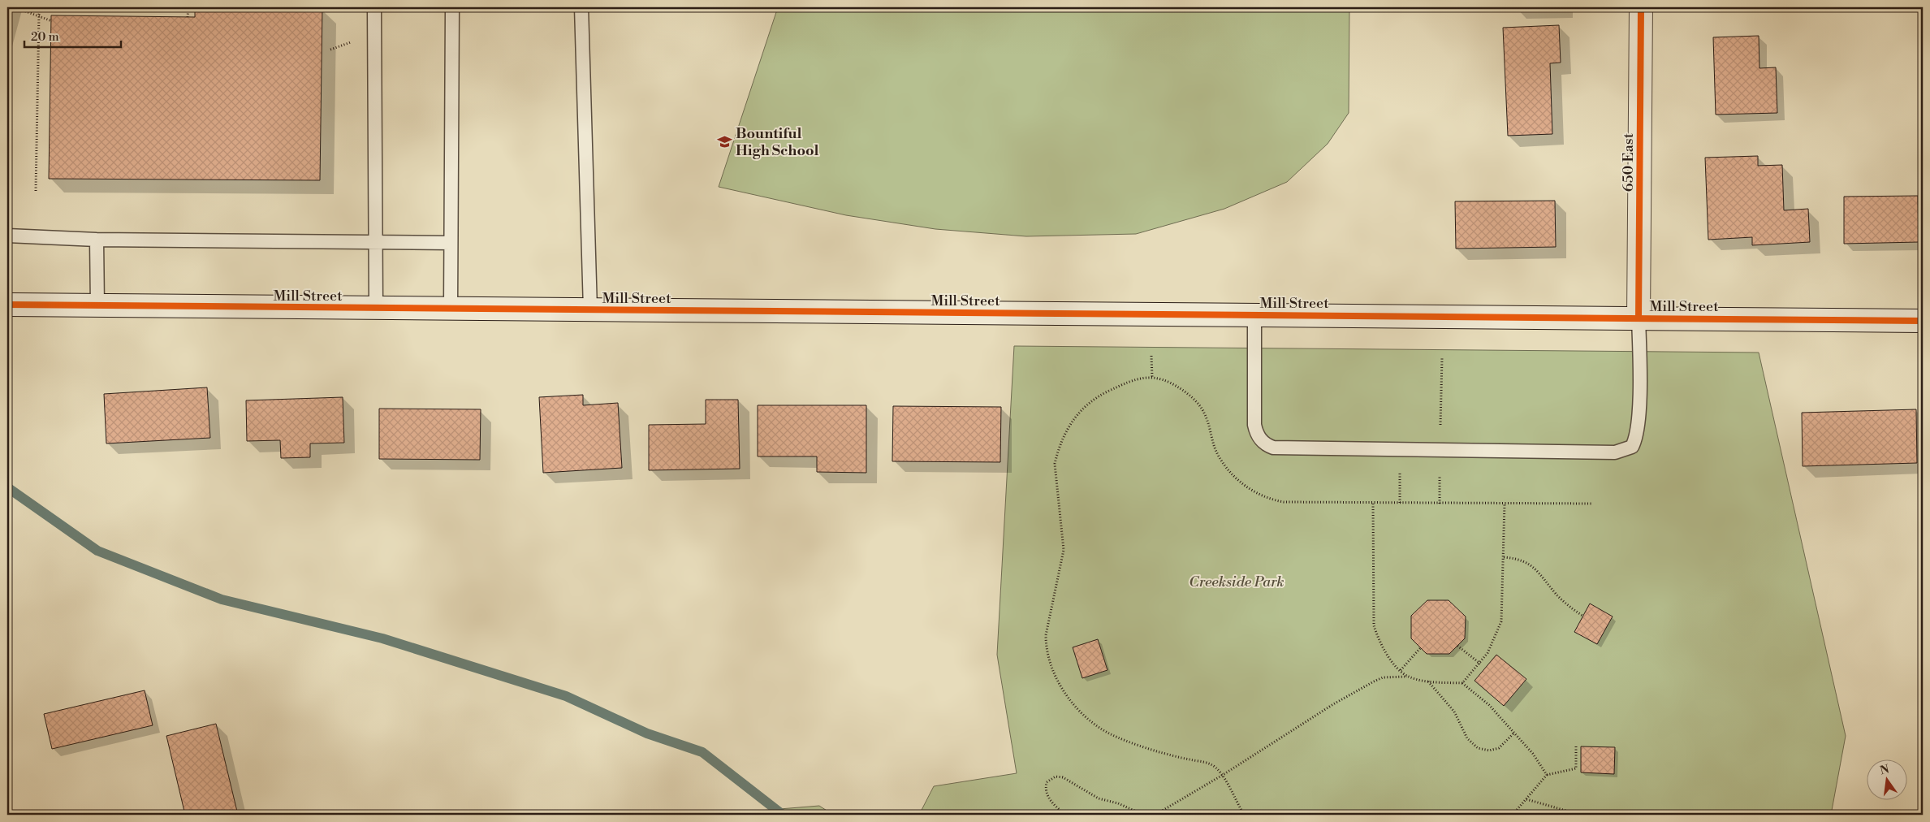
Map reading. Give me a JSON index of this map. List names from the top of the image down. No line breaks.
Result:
{"streets":{"street":["650 East","Mill Street"]},"crossings":[["650 East","Mill Street"]],"parks":["Creekside Park"],"places":{"school or university":["Bountiful High School"]},"scale_bar":"20 m","north":"top"}
